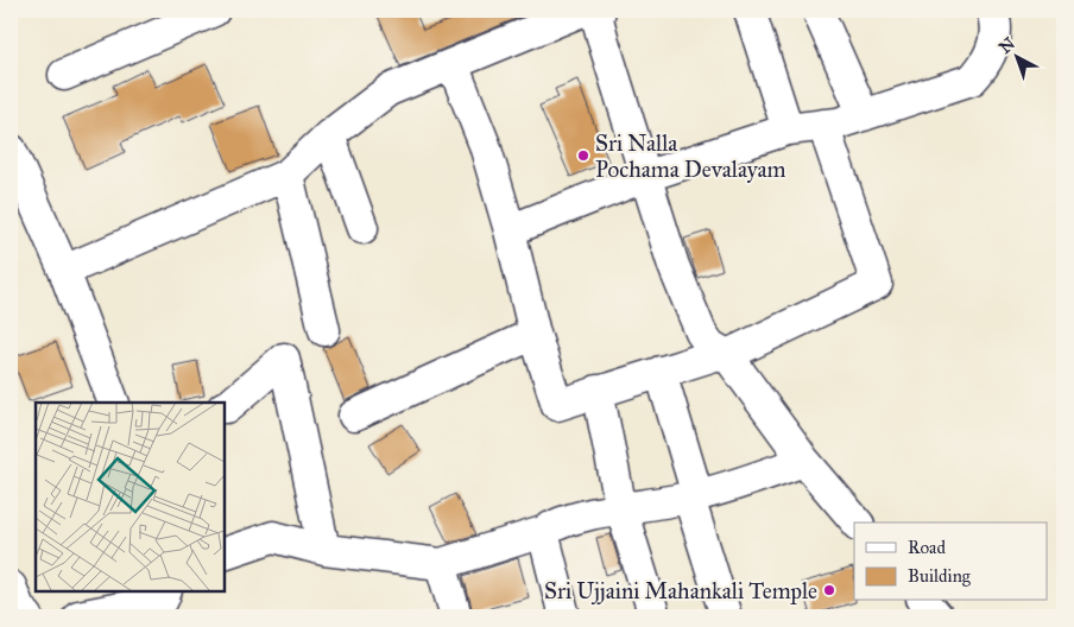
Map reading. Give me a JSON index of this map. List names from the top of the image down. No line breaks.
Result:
{"places":["Sri Nalla Pochama Devalayam","Sri Ujjaini Mahankali Temple"],"legend":["Road","Building"],"north":"top left"}
